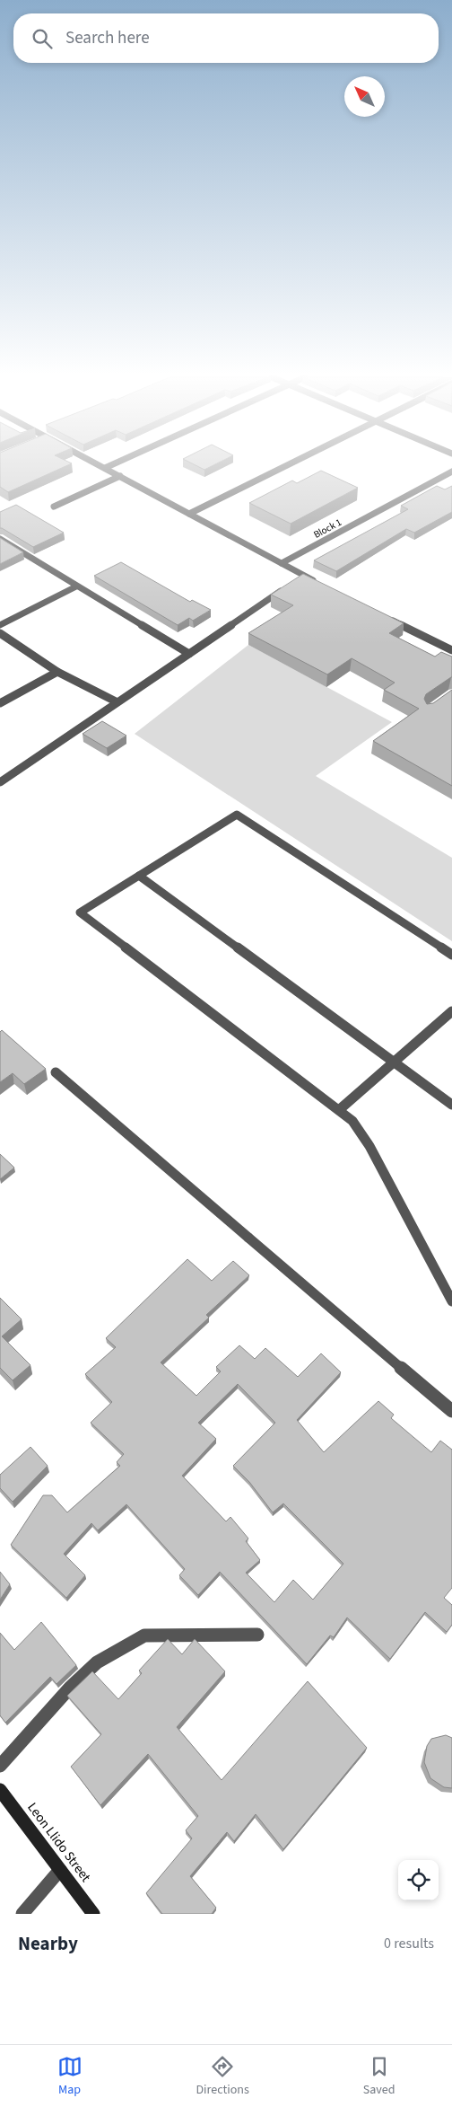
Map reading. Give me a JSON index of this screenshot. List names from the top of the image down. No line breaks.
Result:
{"streets":{"main road":["Leon Llido Street"],"street":["Block 1"]},"north":"top left","page":{"search":"Search here","heading":["Nearby","0 results"],"nav":["Map","Directions","Saved"]}}
